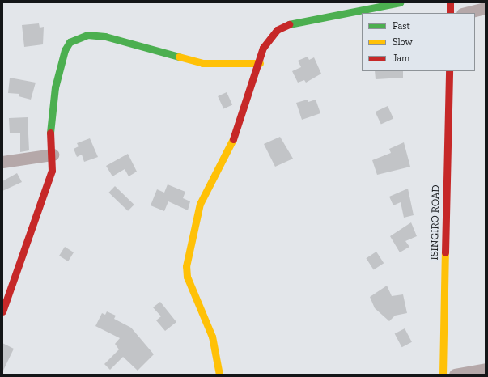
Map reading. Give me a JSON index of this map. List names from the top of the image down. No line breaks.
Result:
{"streets":{"street":["ISINGIRO ROAD"]},"legend":["Fast","Slow","Jam"]}
